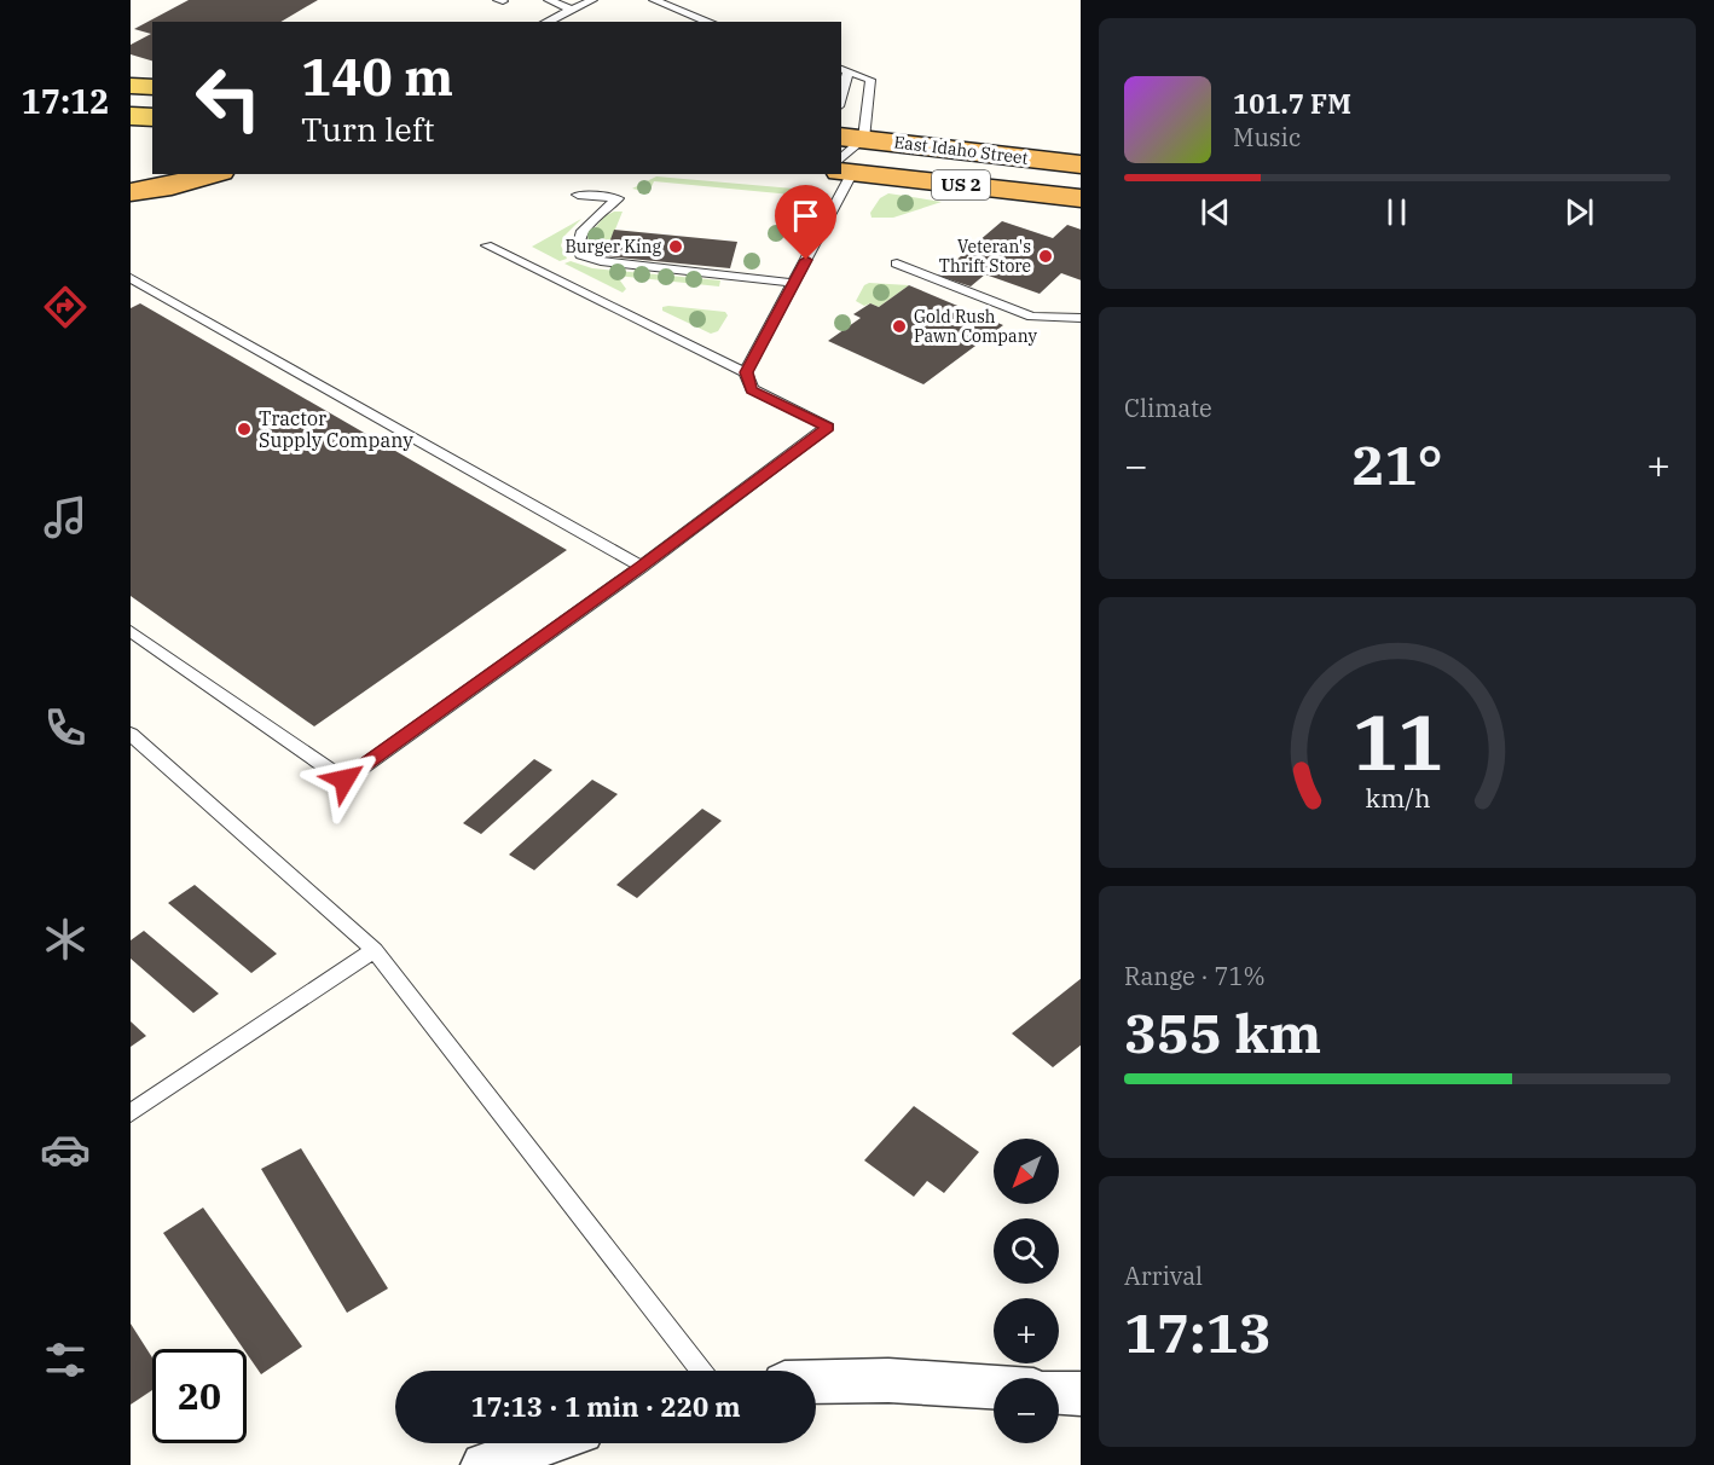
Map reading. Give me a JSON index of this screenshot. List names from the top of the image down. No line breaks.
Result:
{"streets":{"highway":["East Idaho Street","US 2"]},"places":["Burger King","Veteran's Thrift Store","Gold Rush Pawn Company","Tractor Supply Company"],"north":"bottom left","page":{"tabs":"17:12","turn":["140 m","Turn left"],"song":["101.7 FM","Music"],"tile":["Climate",["Range · 71%","355 km"],["Arrival","17:13"]],"heat":["−","21°","+"],"map_buttons":["+","−"],"limit":"20","trip":"17:13 · 1 min · 220 m","gauge":["11","km/h"]}}
